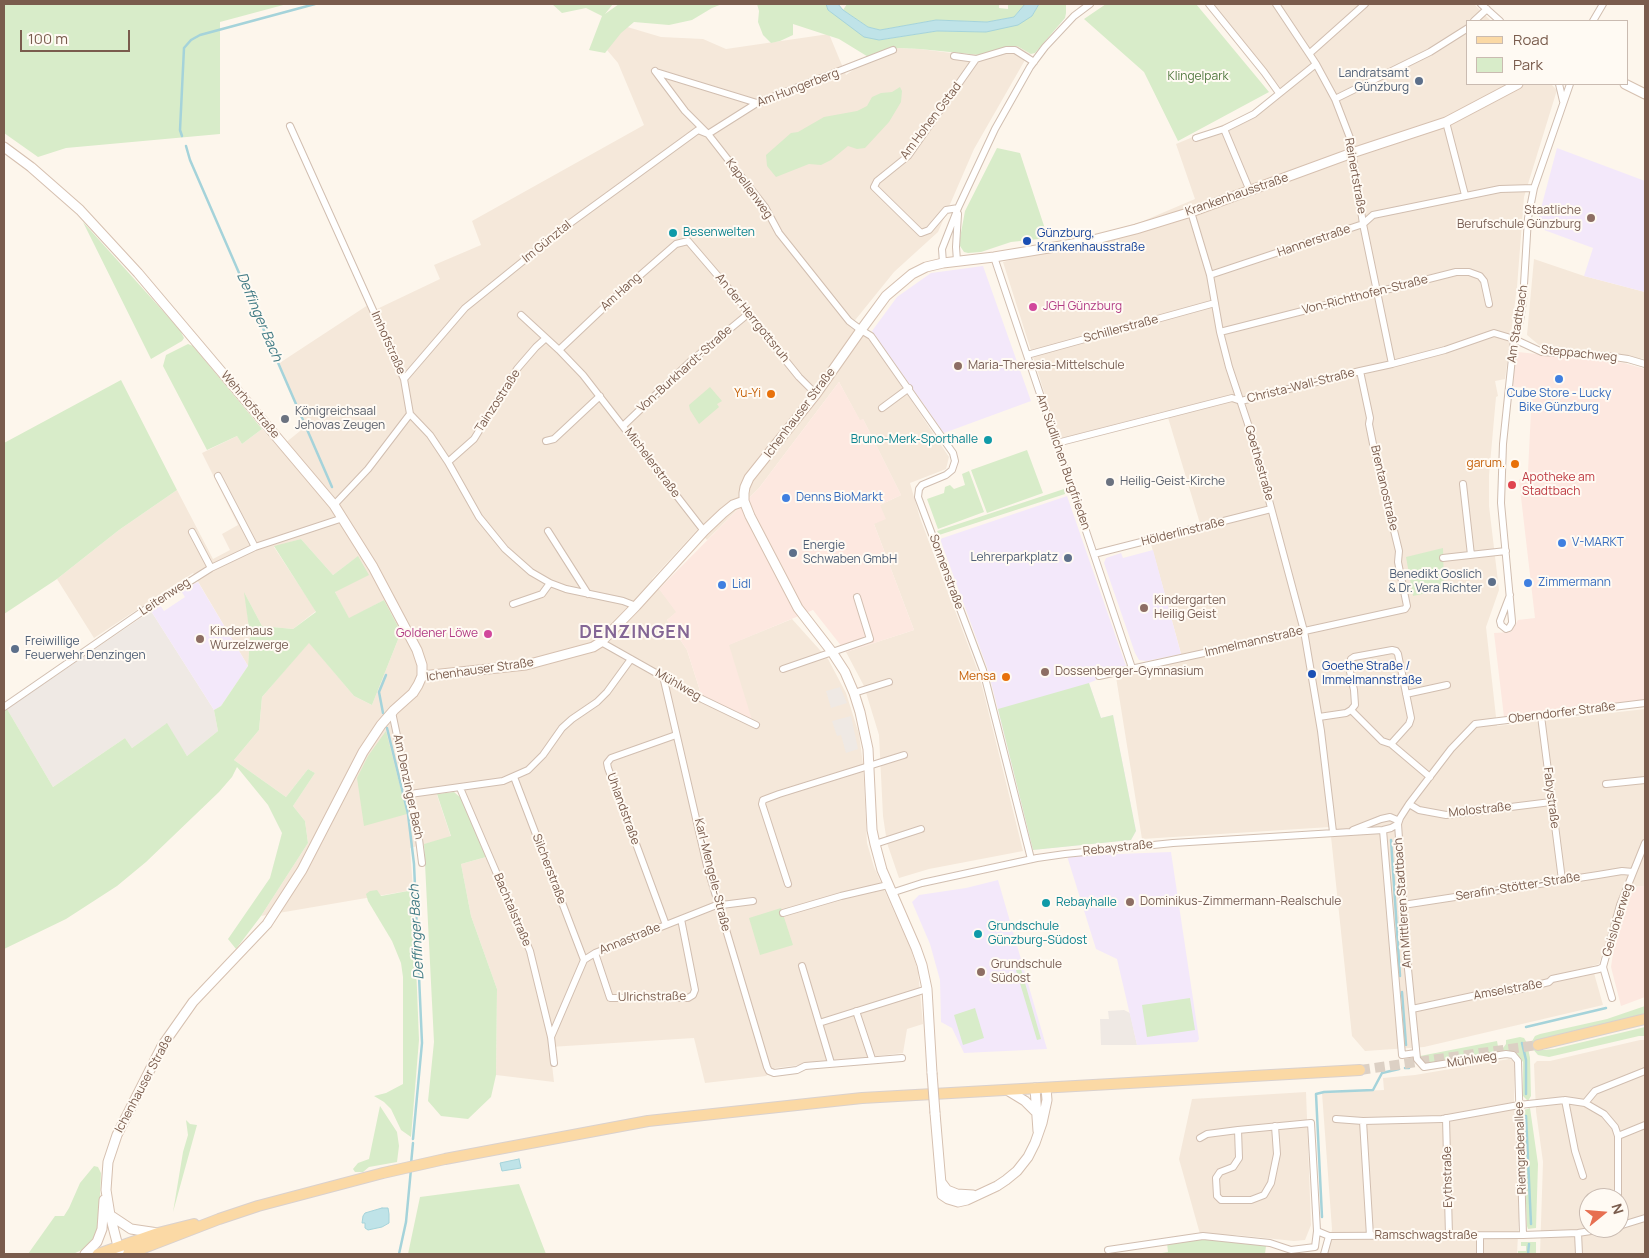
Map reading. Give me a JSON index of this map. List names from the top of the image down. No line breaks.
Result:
{"streets":{"street":["Am Hungerberg","Am Hohen Gstad","Reinertstraße","Kapellenweg","Krankenhausstraße","Hannerstraße","Im Günztal","Am Hang","Von-Richthofen-Straße","An der Herrgottsruh","Am Stadtbach","Schillerstraße","Imhofstraße","Steppachweg","Von-Burkhardt-Straße","Christa-Wall-Straße","Tainzostraße","Wehrhofstraße","Ichenhauser Straße","Am Südlichen Burgfrieden","Michelerstraße","Goethestraße","Brentanostraße","Hölderlinstraße","Sonnenstraße","Leitenweg","Immelmannstraße","Mühlweg","Oberndorfer Straße","Am Denzinger Bach","Fabystraße","Uhlandstraße","Molostraße","Rebaystraße","Silcherstraße","Karl-Mengele-Straße","Serafin-Stötter-Straße","Am Mittleren Stadtbach","Bachtalstraße","Geisloherweg","Annastraße","Amselstraße","Ulrichstraße","Riemgrabenallee","Eythstraße","Ramschwagstraße"]},"crossings":[["Am Hungerberg","Kapellenweg"],["Am Hungerberg","Im Günztal"],["Reinertstraße","Krankenhausstraße"],["Reinertstraße","Hannerstraße"],["Reinertstraße","Von-Richthofen-Straße"],["Reinertstraße","Christa-Wall-Straße"],["Kapellenweg","Im Günztal"],["Kapellenweg","Ichenhauser Straße"],["Kapellenweg","Sonnenstraße"],["Krankenhausstraße","Ichenhauser Straße"],["Krankenhausstraße","Am Südlichen Burgfrieden"],["Krankenhausstraße","Goethestraße"],["Hannerstraße","Am Stadtbach"],["Hannerstraße","Goethestraße"],["Im Günztal","Imhofstraße"],["Am Hang","An der Herrgottsruh"],["Am Hang","Michelerstraße"],["Von-Richthofen-Straße","Goethestraße"],["An der Herrgottsruh","Von-Burkhardt-Straße"],["An der Herrgottsruh","Ichenhauser Straße"],["Am Stadtbach","Steppachweg"],["Am Stadtbach","Christa-Wall-Straße"],["Schillerstraße","Am Südlichen Burgfrieden"],["Schillerstraße","Goethestraße"],["Steppachweg","Christa-Wall-Straße"],["Von-Burkhardt-Straße","Michelerstraße"],["Christa-Wall-Straße","Am Südlichen Burgfrieden"],["Christa-Wall-Straße","Goethestraße"],["Christa-Wall-Straße","Brentanostraße"],["Tainzostraße","Michelerstraße"],["Wehrhofstraße","Ichenhauser Straße"],["Wehrhofstraße","Leitenweg"],["Ichenhauser Straße","Michelerstraße"],["Ichenhauser Straße","Sonnenstraße"],["Ichenhauser Straße","Mühlweg"],["Ichenhauser Straße","Am Denzinger Bach"],["Am Südlichen Burgfrieden","Hölderlinstraße"],["Am Südlichen Burgfrieden","Immelmannstraße"],["Goethestraße","Hölderlinstraße"],["Goethestraße","Immelmannstraße"],["Goethestraße","Rebaystraße"],["Brentanostraße","Immelmannstraße"],["Sonnenstraße","Rebaystraße"],["Mühlweg","Karl-Mengele-Straße"],["Mühlweg","Am Mittleren Stadtbach"],["Mühlweg","Riemgrabenallee"],["Oberndorfer Straße","Fabystraße"],["Oberndorfer Straße","Am Mittleren Stadtbach"],["Fabystraße","Molostraße"],["Fabystraße","Serafin-Stötter-Straße"],["Uhlandstraße","Karl-Mengele-Straße"],["Uhlandstraße","Annastraße"],["Molostraße","Am Mittleren Stadtbach"],["Rebaystraße","Am Mittleren Stadtbach"],["Silcherstraße","Annastraße"],["Karl-Mengele-Straße","Annastraße"],["Serafin-Stötter-Straße","Am Mittleren Stadtbach"],["Serafin-Stötter-Straße","Geisloherweg"],["Am Mittleren Stadtbach","Amselstraße"],["Bachtalstraße","Annastraße"],["Geisloherweg","Amselstraße"],["Annastraße","Ulrichstraße"],["Riemgrabenallee","Ramschwagstraße"],["Eythstraße","Ramschwagstraße"]],"districts":["DENZINGEN"],"water":["Deffinger Bach"],"parks":["Klingelpark"],"places":["Landratsamt Günzburg","Staatliche Berufschule Günzburg","Besenwelten","Günzburg, Krankenhausstraße","JGH Günzburg","Maria-Theresia-Mittelschule","Cube Store - Lucky Bike Günzburg","Yu-Yi","Königreichsaal Jehovas Zeugen","Bruno-Merk-Sporthalle","garum.","Heilig-Geist-Kirche","Apotheke am Stadtbach","Denns BioMarkt","V-MARKT","Energie Schwaben GmbH","Lehrerparkplatz","Benedikt Goslich & Dr. Vera Richter","Zimmermann","Lidl","Kindergarten Heilig Geist","Goldener Löwe","Kinderhaus Wurzelzwerge","Freiwillige Feuerwehr Denzingen","Dossenberger-Gymnasium","Goethe Straße / Immelmannstraße","Mensa","Dominikus-Zimmermann-Realschule","Rebayhalle","Grundschule Günzburg-Südost","Grundschule Südost"],"legend":["Road","Park"],"scale_bar":"100 m","north":"right"}
